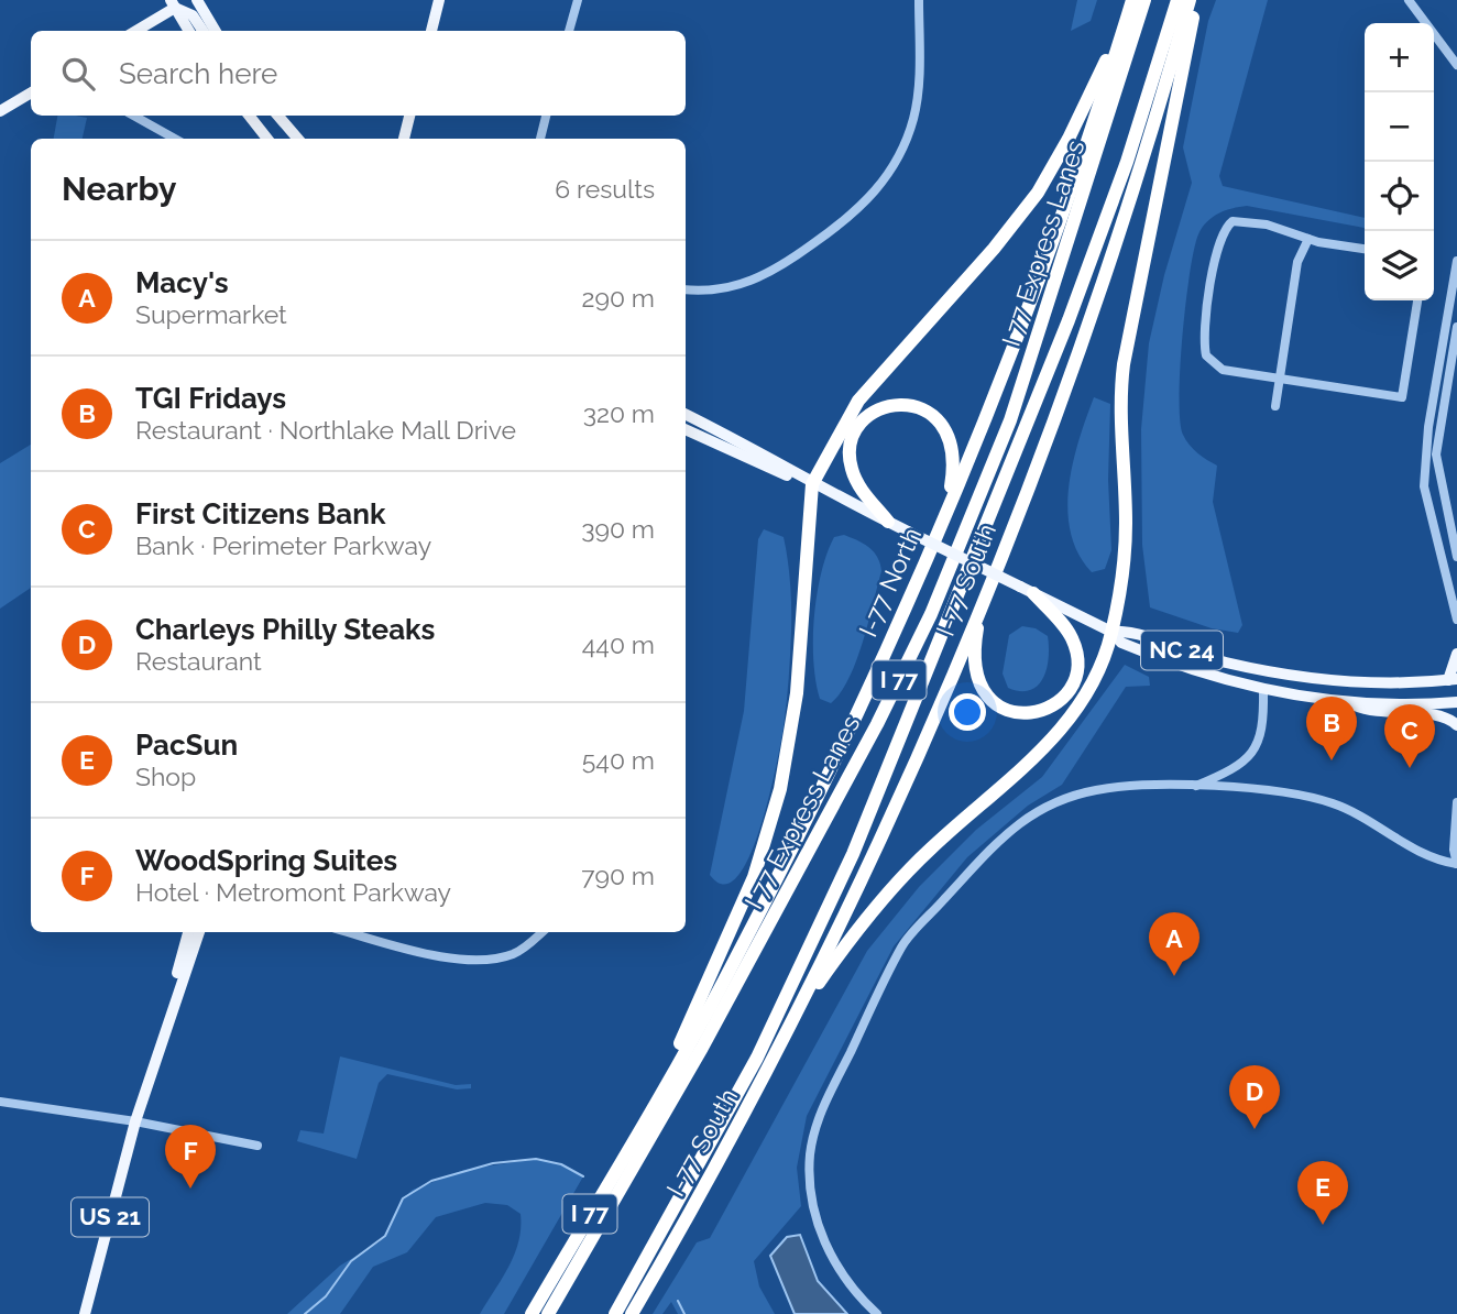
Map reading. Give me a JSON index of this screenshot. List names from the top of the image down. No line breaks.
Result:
{"streets":{"highway":["I 77 Express Lanes","I-77 South","I-77 North","I 77"],"main road":["NC 24","US 21"]},"crossings":[["I 77 Express Lanes","I-77 North"]],"page":{"map_buttons":["+","−"],"search":"Search here","heading":["Nearby","6 results"],"list":[{"mark":"A","name":"Macy's","note":"Supermarket","value":"290 m"},{"mark":"B","name":"TGI Fridays","note":"Restaurant · Northlake Mall Drive","value":"320 m"},{"mark":"C","name":"First Citizens Bank","note":"Bank · Perimeter Parkway","value":"390 m"},{"mark":"D","name":"Charleys Philly Steaks","note":"Restaurant","value":"440 m"},{"mark":"E","name":"PacSun","note":"Shop","value":"540 m"},{"mark":"F","name":"WoodSpring Suites","note":"Hotel · Metromont Parkway","value":"790 m"}],"pins":["B","C","A","D","F","E"]}}
